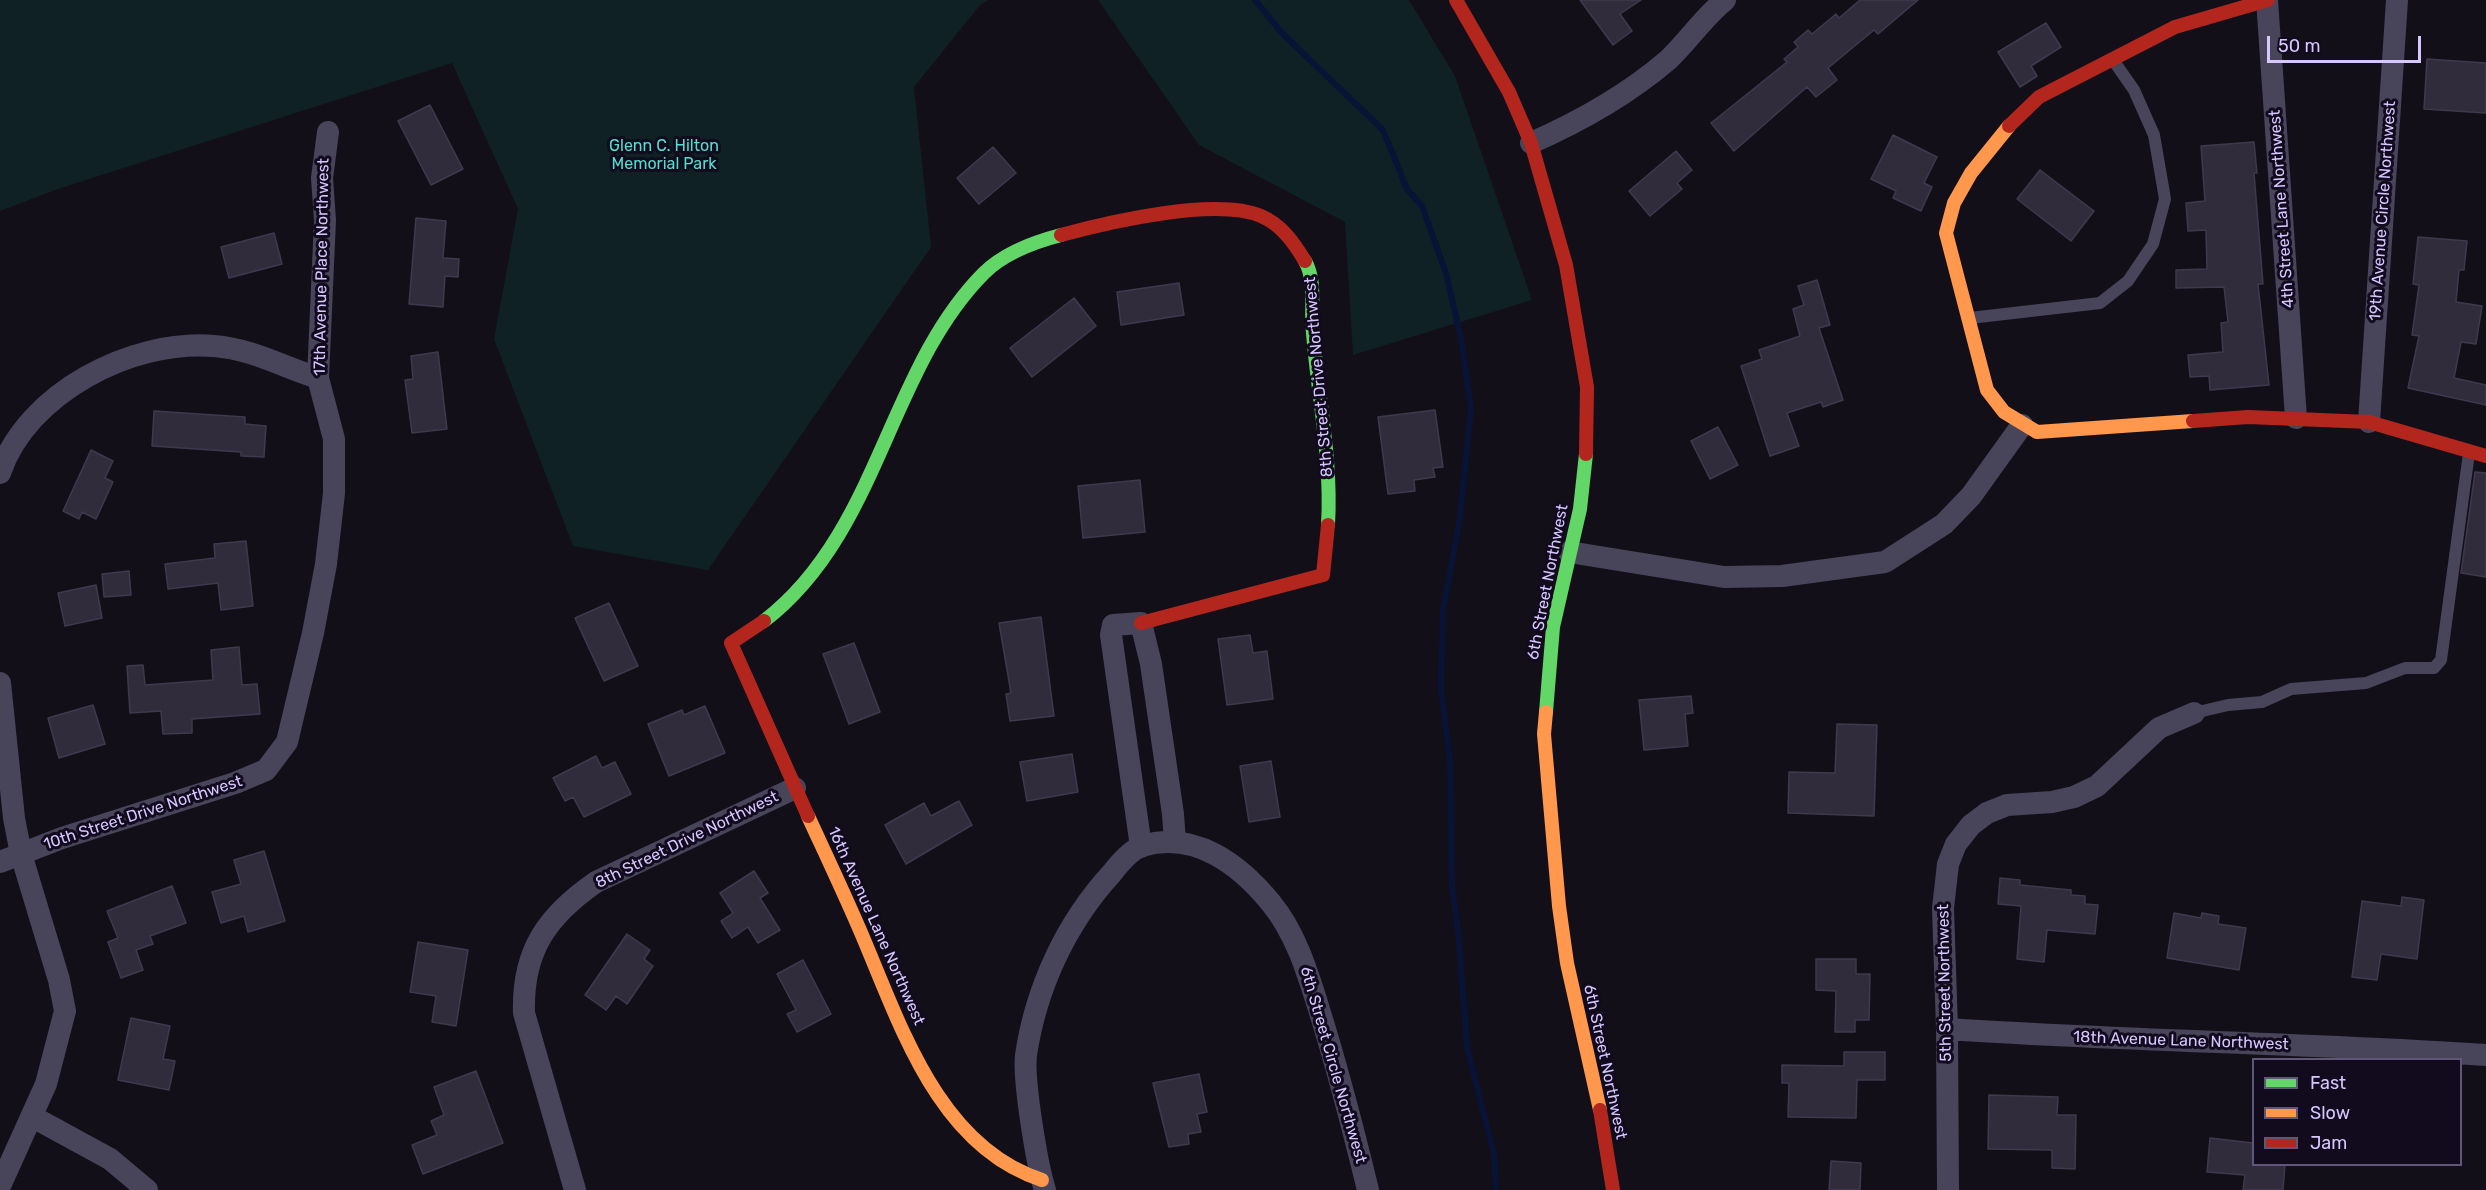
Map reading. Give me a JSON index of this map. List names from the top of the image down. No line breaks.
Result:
{"streets":{"street":["4th Street Lane Northwest","19th Avenue Circle Northwest","17th Avenue Place Northwest","8th Street Drive Northwest","6th Street Northwest","10th Street Drive Northwest","16th Avenue Lane Northwest","5th Street Northwest","18th Avenue Lane Northwest","6th Street Circle Northwest"]},"crossings":[["17th Avenue Place Northwest","10th Street Drive Northwest"],["8th Street Drive Northwest","16th Avenue Lane Northwest"],["5th Street Northwest","18th Avenue Lane Northwest"]],"parks":["Glenn C. Hilton Memorial Park"],"legend":["Fast","Slow","Jam"],"scale_bar":"50 m"}
